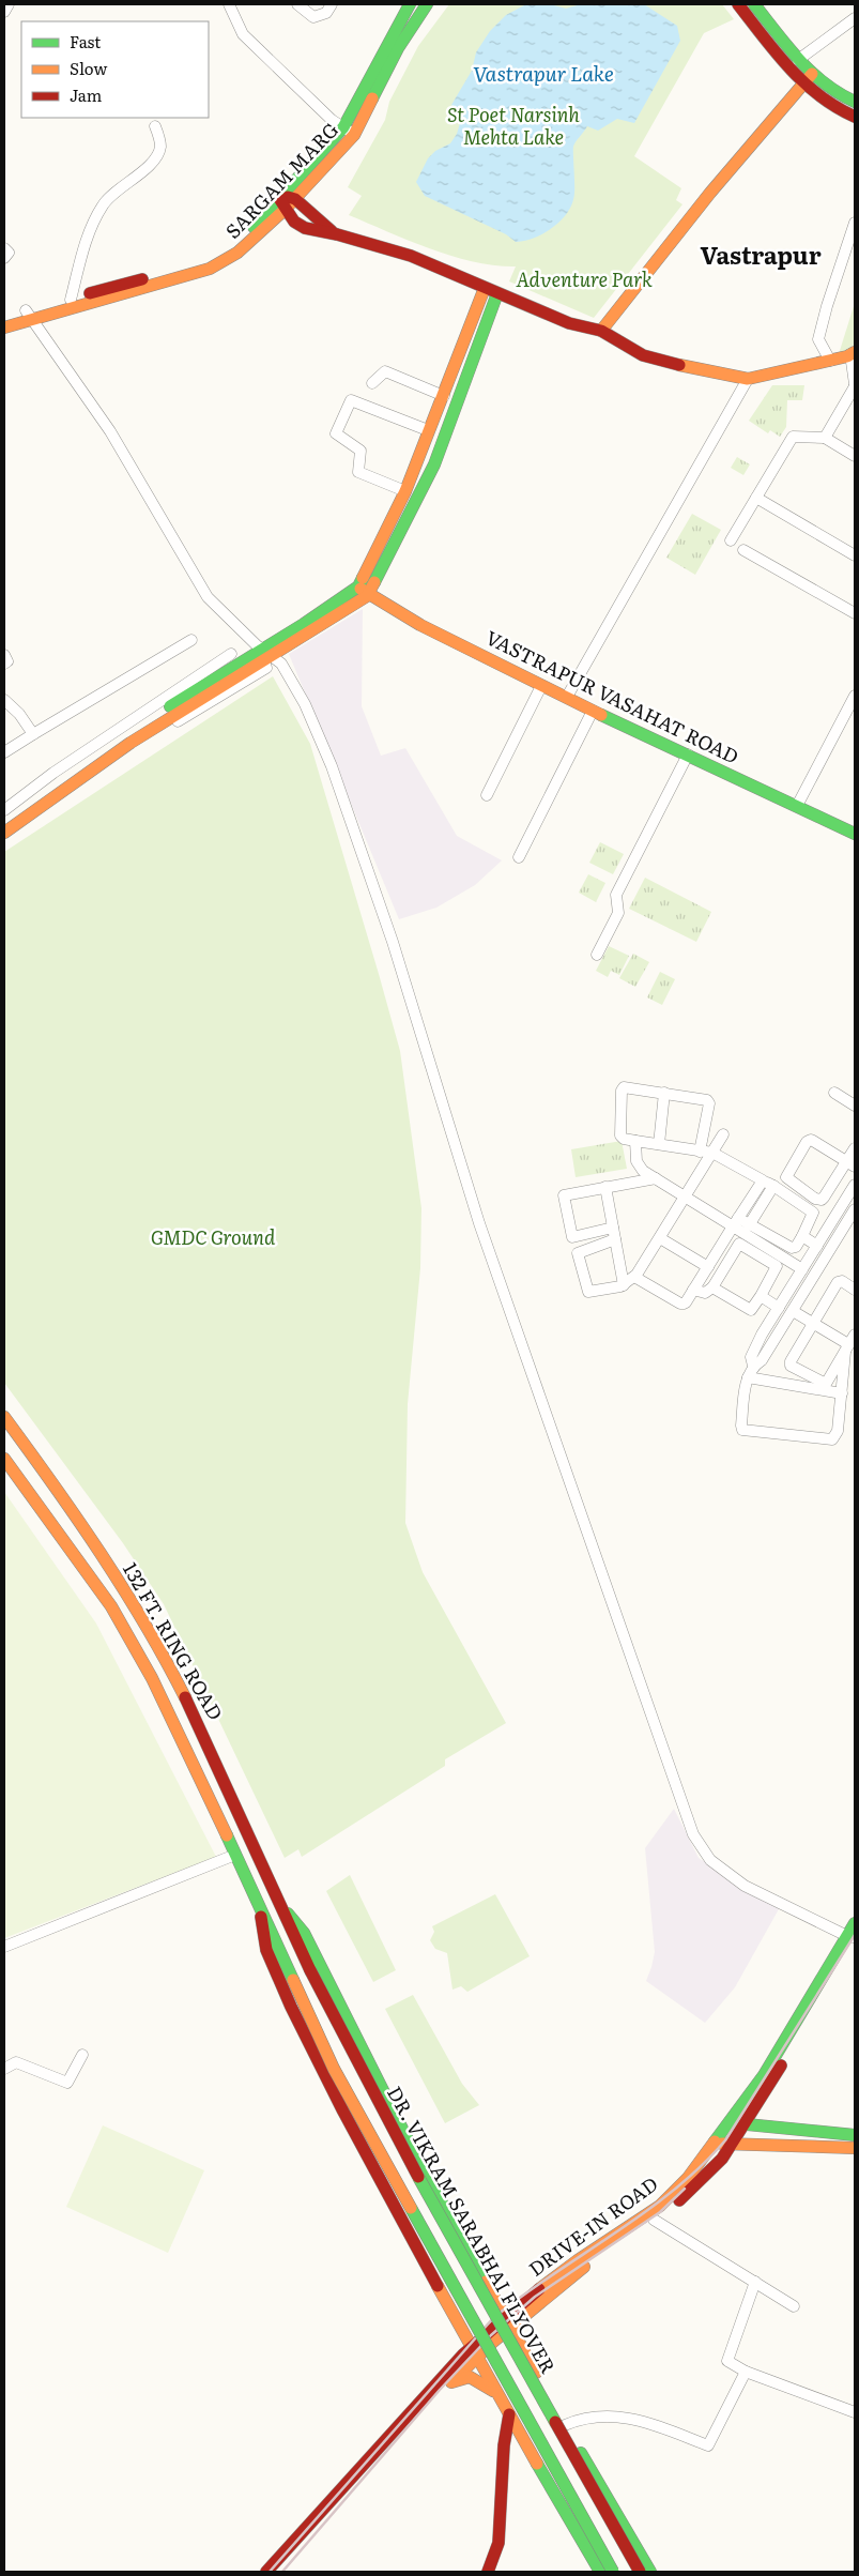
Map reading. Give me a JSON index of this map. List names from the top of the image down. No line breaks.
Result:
{"streets":{"main road":["SARGAM MARG","VASTRAPUR VASAHAT ROAD","132 FT. RING ROAD","DRIVE-IN ROAD","DR. VIKRAM SARABHAI FLYOVER"]},"crossings":[["132 FT. RING ROAD","DR. VIKRAM SARABHAI FLYOVER"]],"districts":["Vastrapur"],"water":["Vastrapur Lake"],"parks":["St Poet Narsinh Mehta Lake","Adventure Park","GMDC Ground"],"legend":["Fast","Slow","Jam"]}
